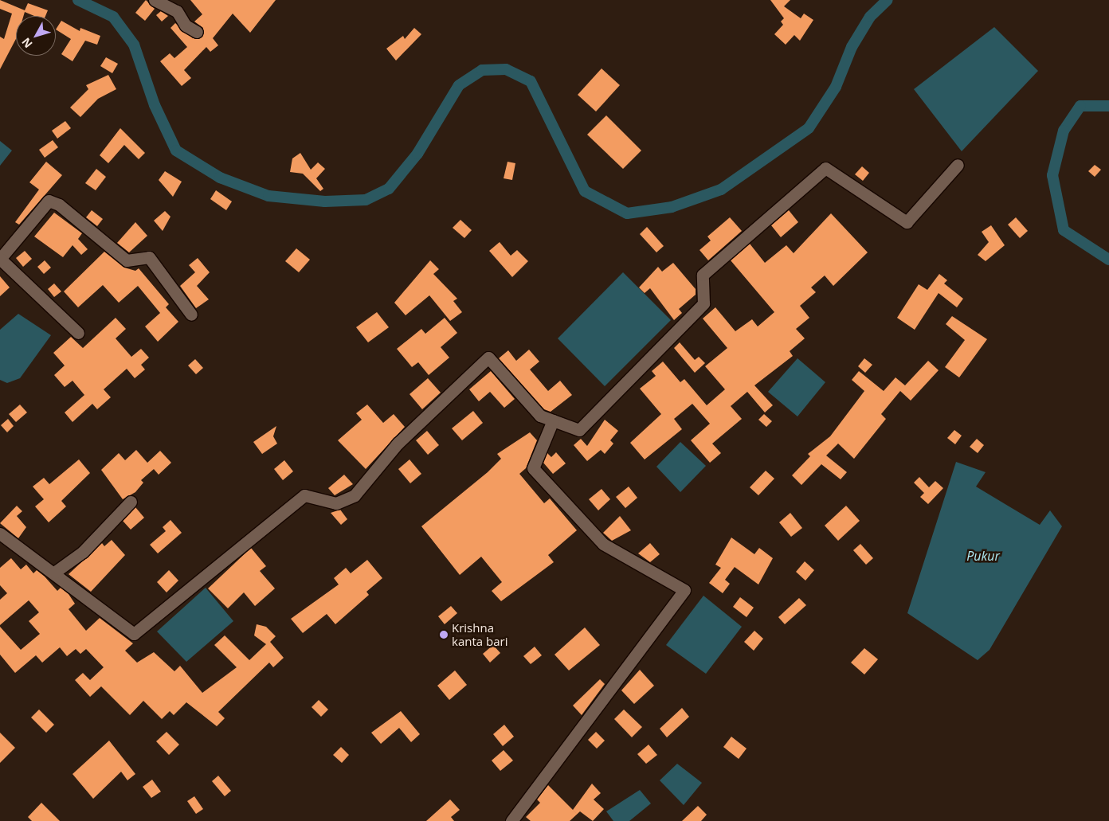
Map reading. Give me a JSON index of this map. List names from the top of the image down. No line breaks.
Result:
{"water":["Pukur"],"places":["Krishna kanta bari"],"north":"bottom left"}
